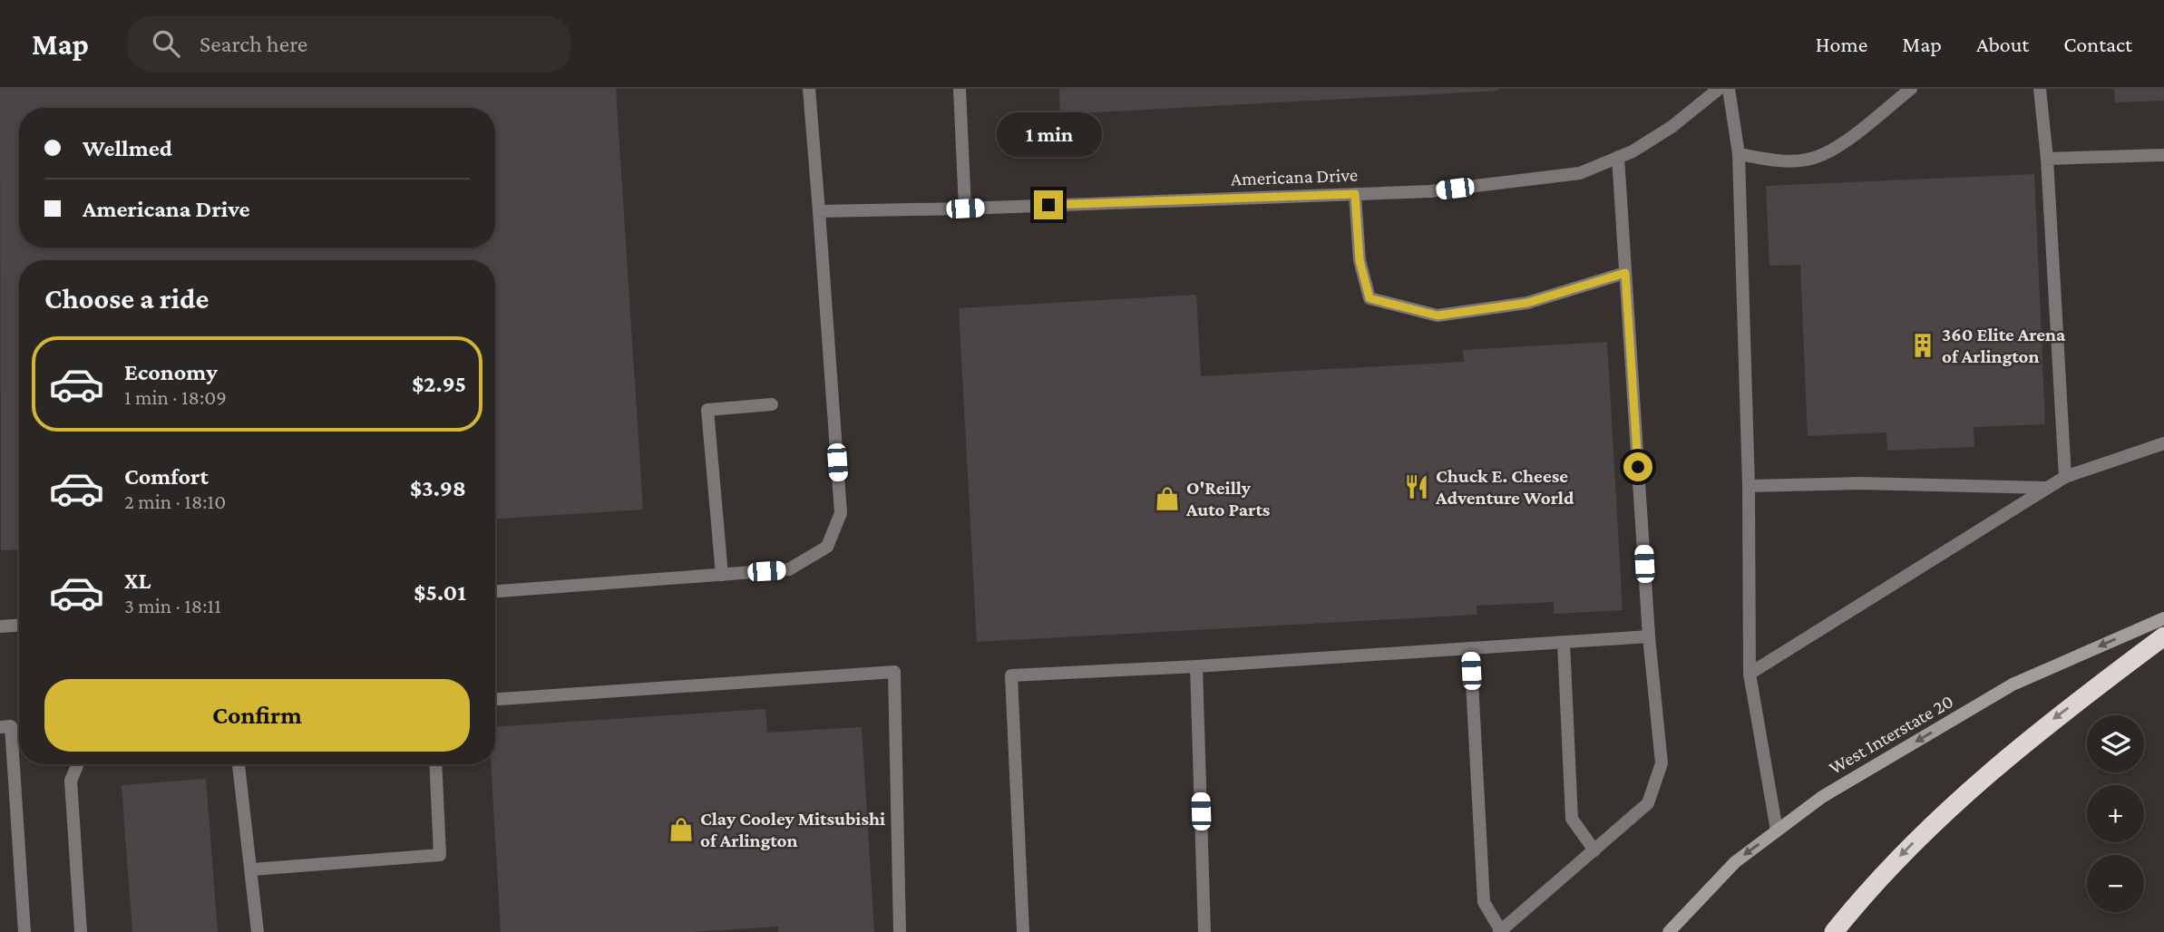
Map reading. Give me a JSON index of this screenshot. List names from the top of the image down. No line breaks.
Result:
{"streets":{"main road":["West Interstate 20"],"street":["Americana Drive"]},"one_way":["West Interstate 20"],"places":{"building":["360 Elite Arena of Arlington"],"restaurant":["Chuck E. Cheese Adventure World"],"shop":["O'Reilly Auto Parts","Clay Cooley Mitsubishi of Arlington"]},"page":{"header":"Map","search":"Search here","nav":["Home","Map","About","Contact"],"banner":["Wellmed","Americana Drive"],"bubble":"1 min","heading":"Choose a ride","list":[{"name":"Economy","note":"1 min · 18:09","value":"$2.95"},{"name":"Comfort","note":"2 min · 18:10","value":"$3.98"},{"name":"XL","note":"3 min · 18:11","value":"$5.01"}],"buttons":"Confirm","map_buttons":["+","−"]}}
